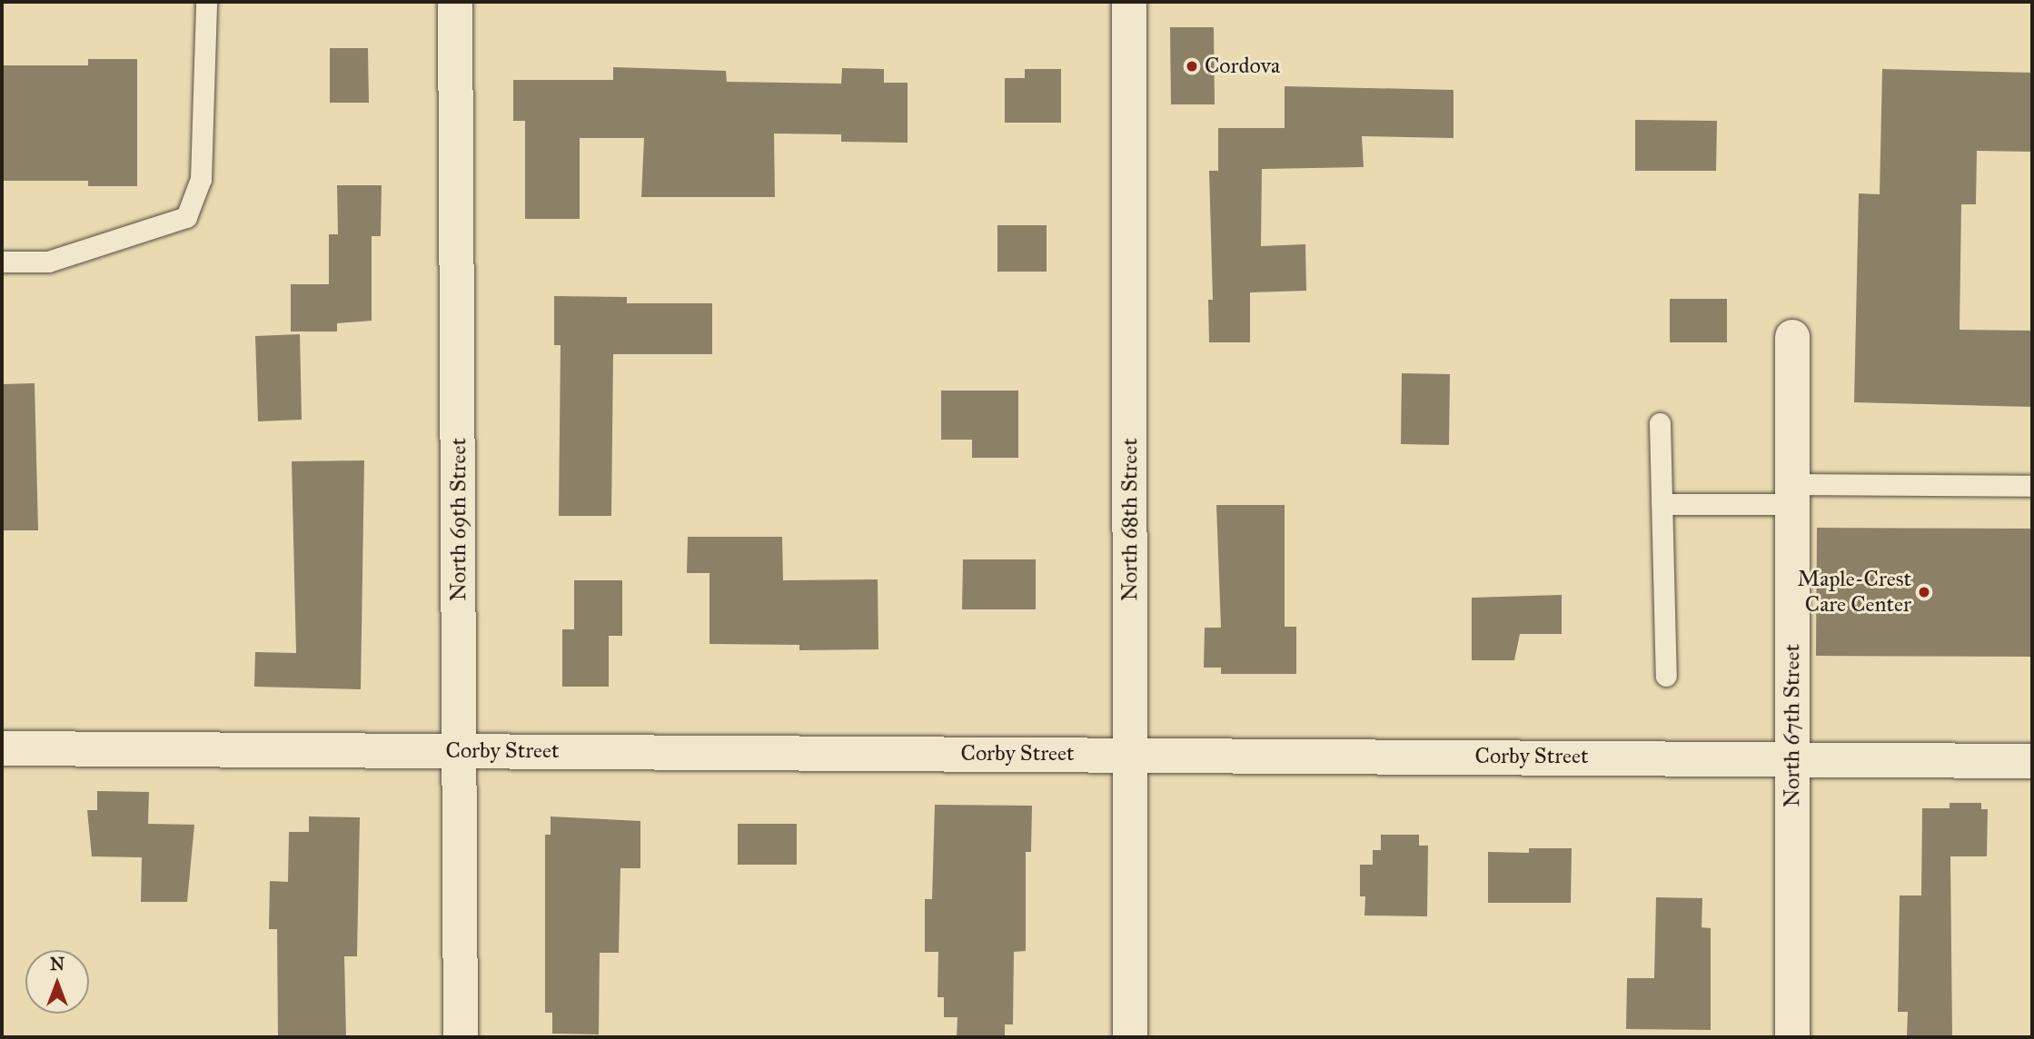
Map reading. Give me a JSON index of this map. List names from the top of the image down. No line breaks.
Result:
{"streets":{"street":["North 69th Street","North 68th Street","North 67th Street","Corby Street"]},"crossings":[["North 69th Street","Corby Street"],["North 68th Street","Corby Street"],["North 67th Street","Corby Street"]],"places":["Cordova","Maple-Crest Care Center"],"north":"top"}
